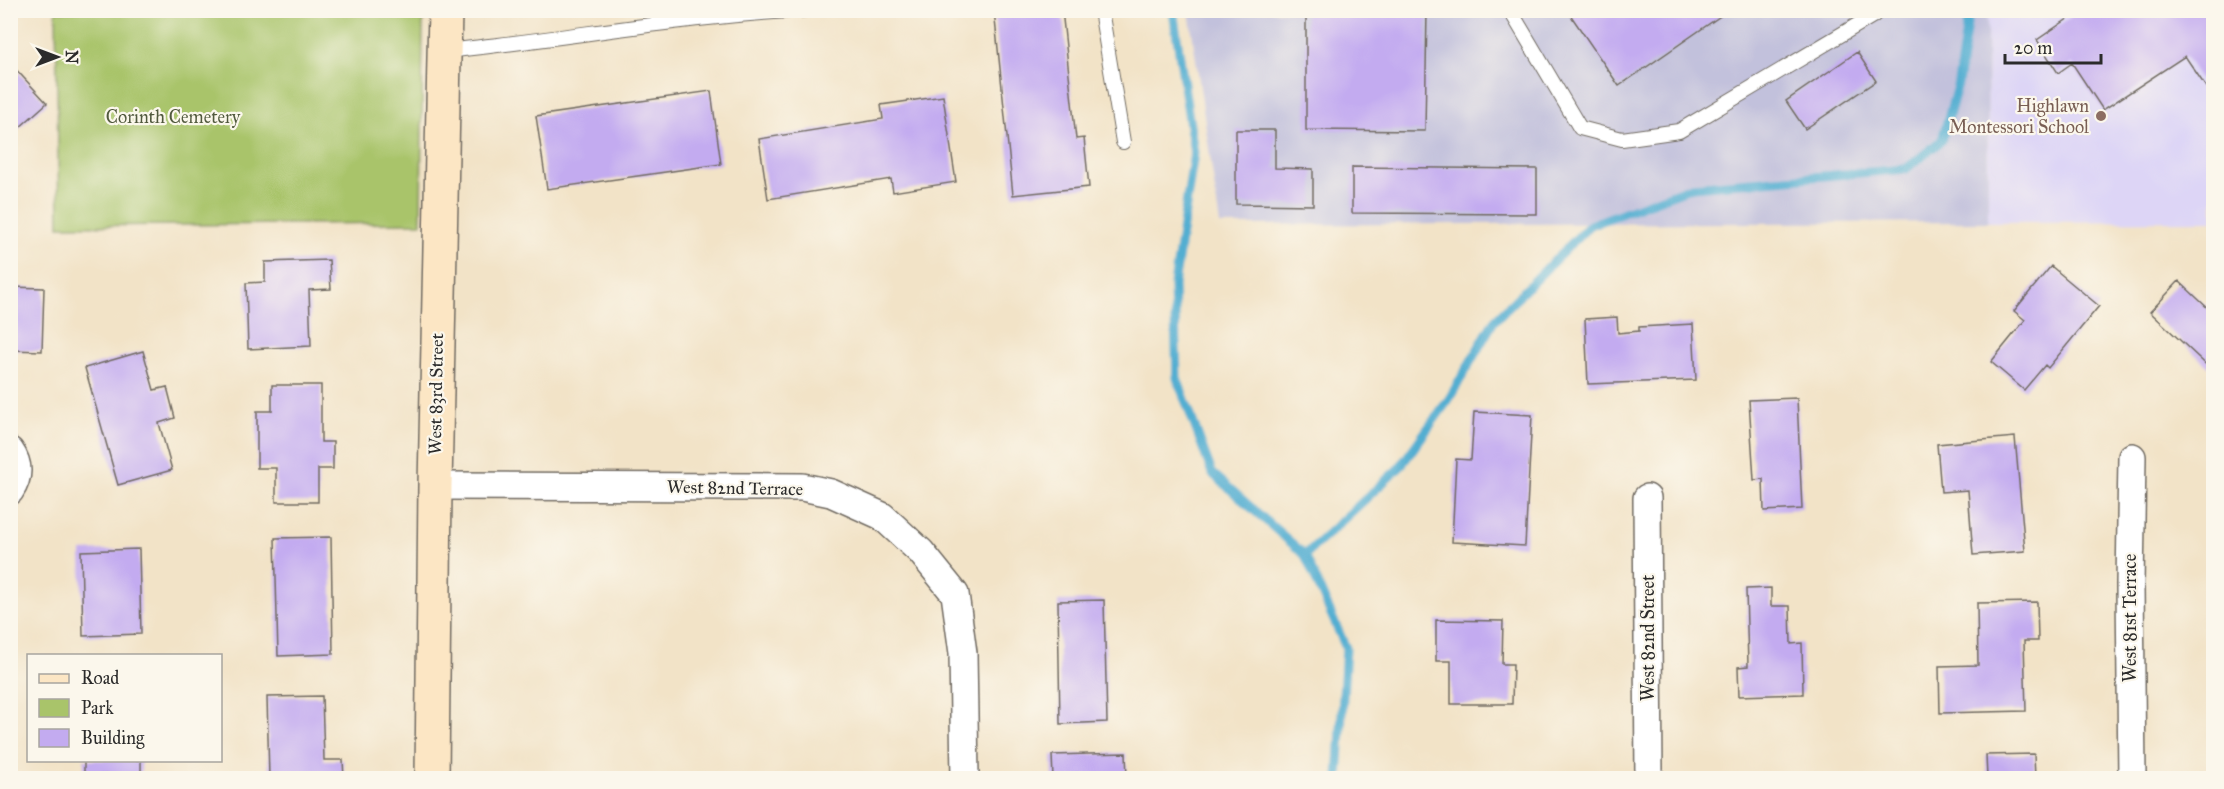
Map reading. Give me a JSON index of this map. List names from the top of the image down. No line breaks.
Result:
{"streets":{"street":["West 83rd Street","West 82nd Terrace","West 81st Terrace","West 82nd Street"]},"crossings":[["West 83rd Street","West 82nd Terrace"]],"parks":["Corinth Cemetery"],"places":["Highlawn Montessori School"],"legend":["Road","Park","Building"],"scale_bar":"20 m","north":"right"}
